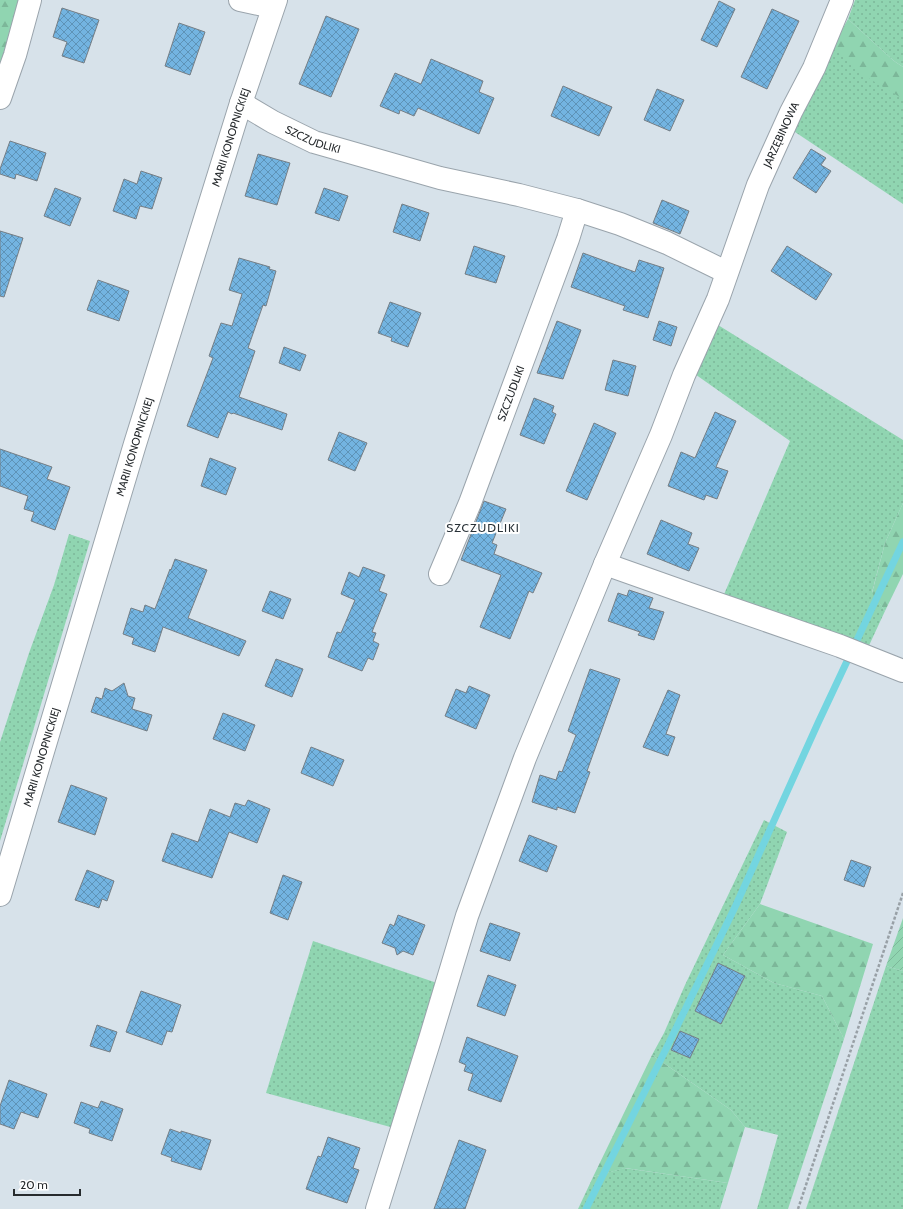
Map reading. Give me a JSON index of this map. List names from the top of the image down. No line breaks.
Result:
{"streets":{"street":["JARZĘBINOWA","MARII KONOPNICKIEJ","SZCZUDLIKI"]},"crossings":[["JARZĘBINOWA","SZCZUDLIKI"],["MARII KONOPNICKIEJ","SZCZUDLIKI"]],"districts":["SZCZUDLIKI"],"scale_bar":"20 m"}
